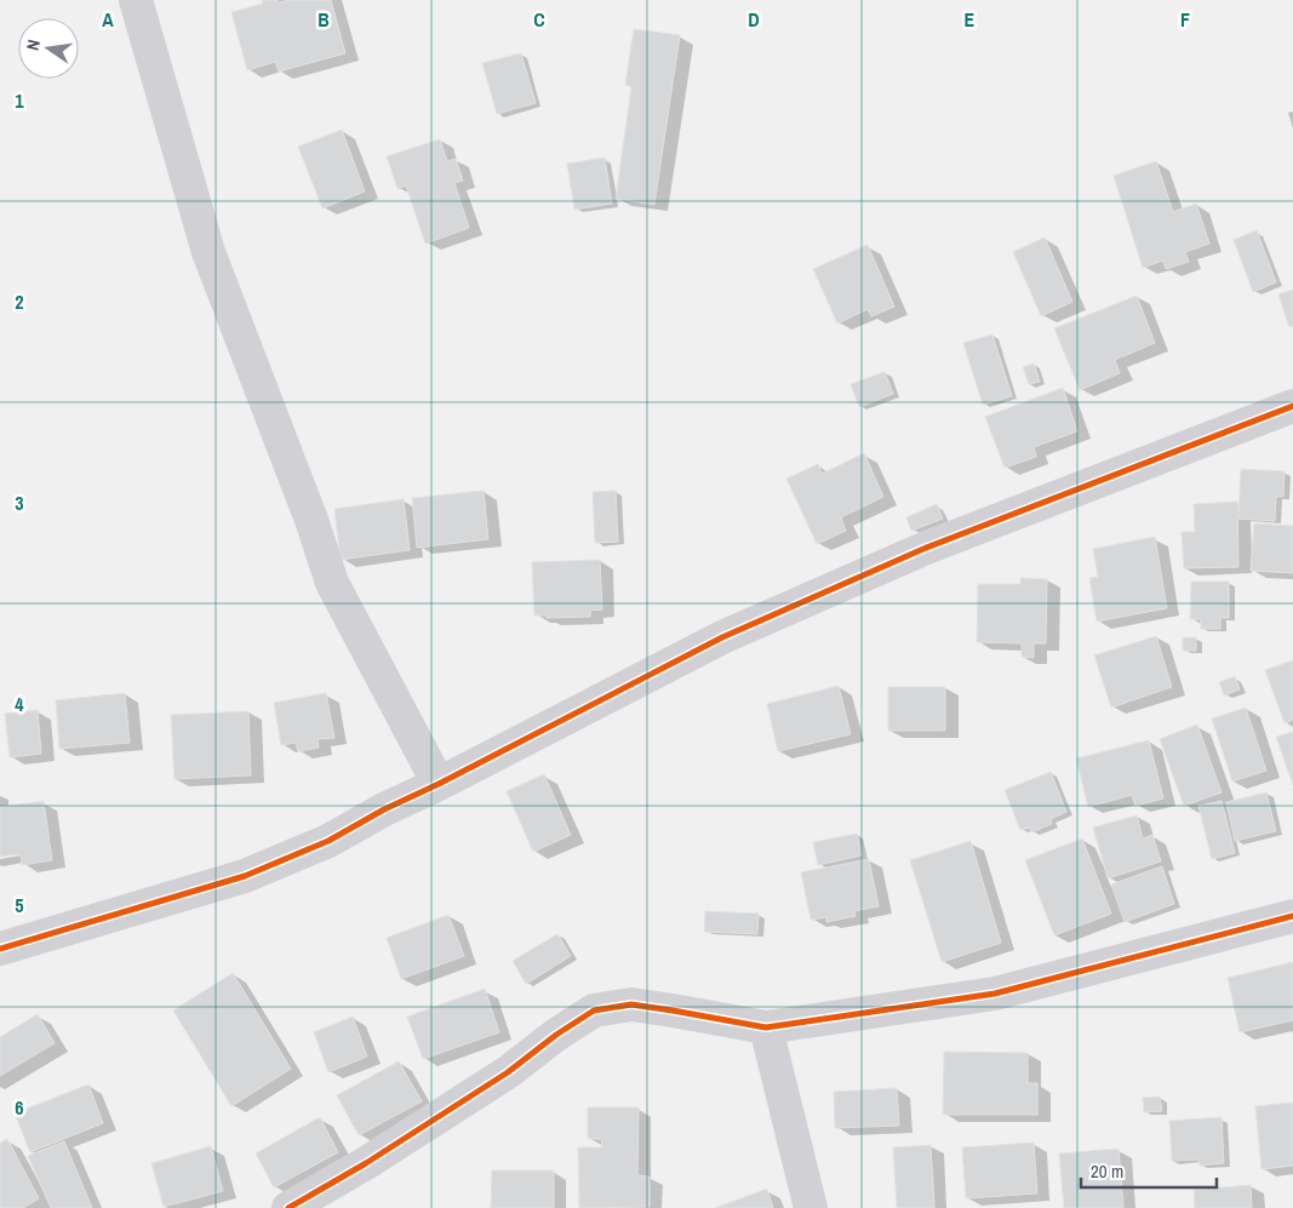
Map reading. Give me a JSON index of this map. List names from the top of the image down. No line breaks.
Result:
{"scale_bar":"20 m","north":"left","grid":{"columns":["A","B","C","D","E","F"],"rows":["1","2","3","4","5","6"]}}
